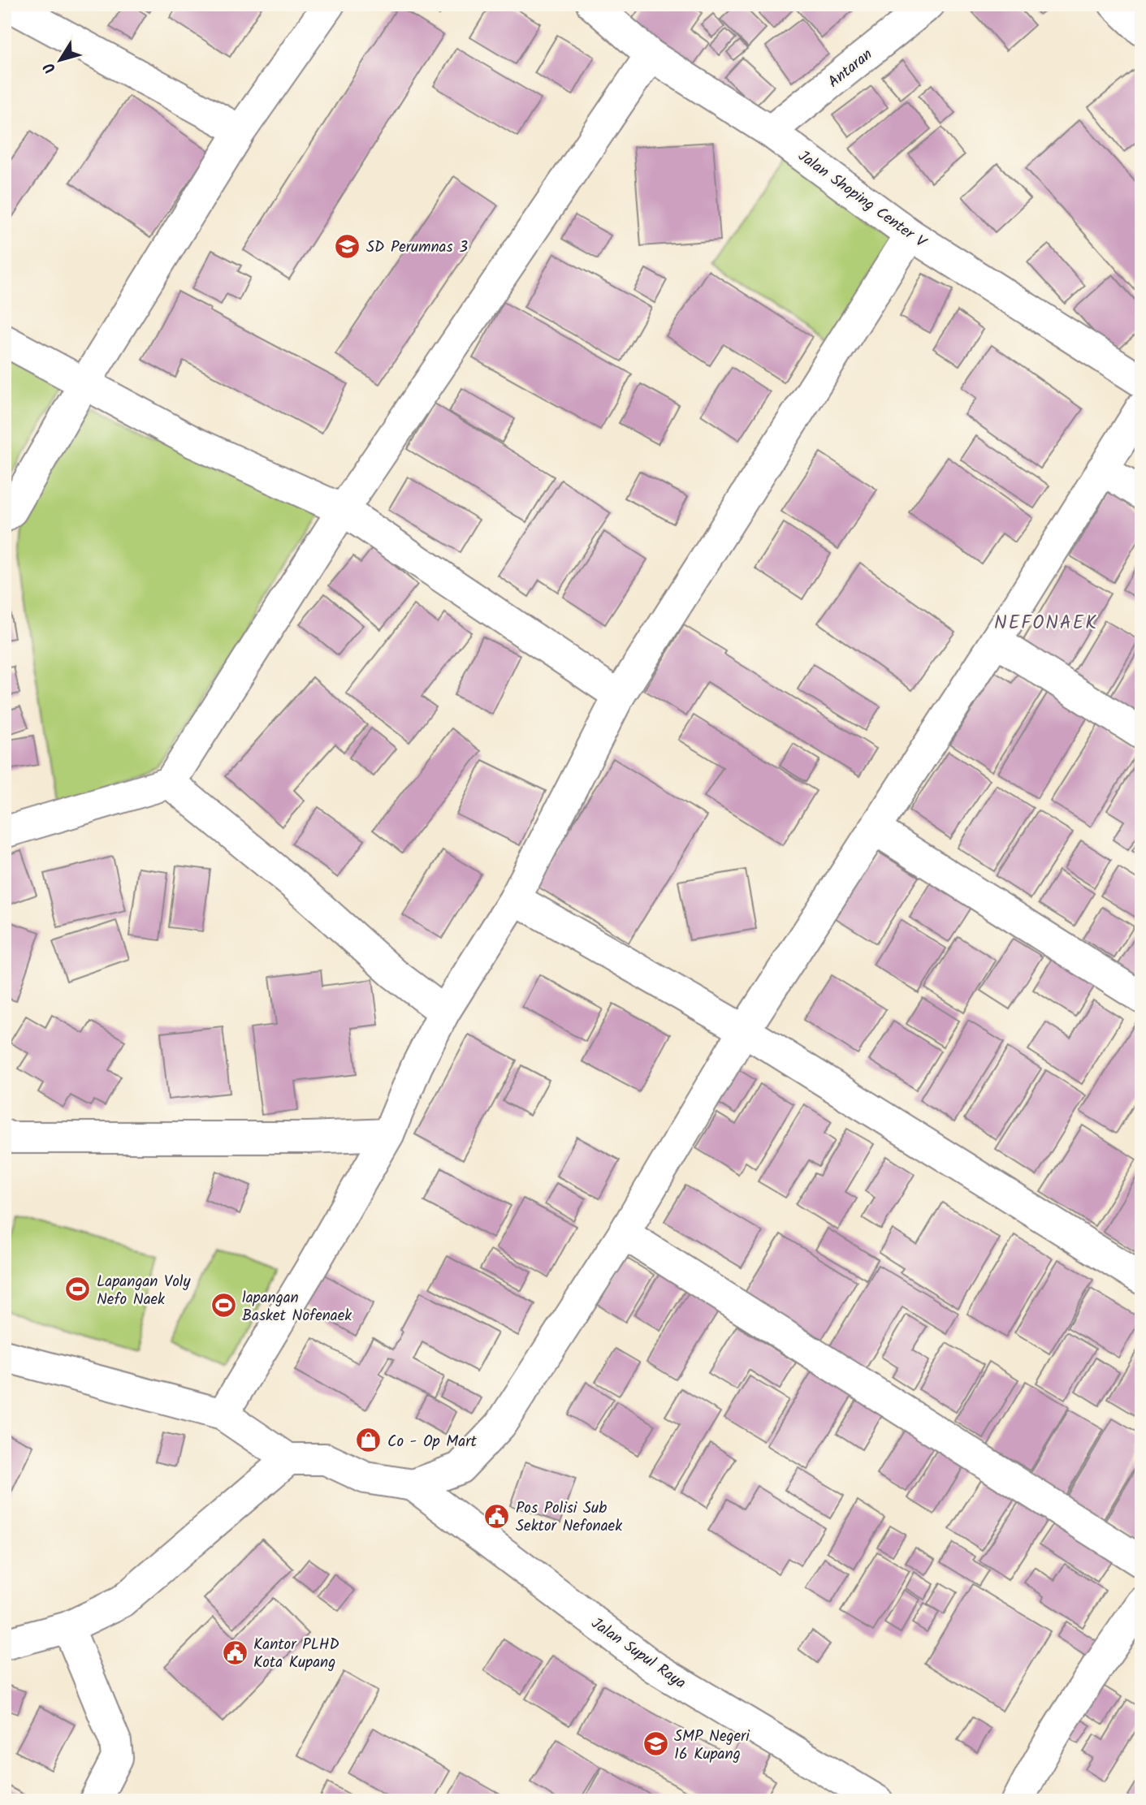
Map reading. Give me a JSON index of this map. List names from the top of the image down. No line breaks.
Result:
{"streets":{"street":["Antaran","Jalan Shoping Center V","Jalan Supul Raya"]},"crossings":[["Antaran","Jalan Shoping Center V"]],"districts":["NEFONAEK"],"places":{"school or university":["SD Perumnas 3","SMP Negeri 16 Kupang"],"sports":["Lapangan Voly Nefo Naek","lapangan Basket Nofenaek"],"shop":["Co - Op Mart"],"public building":["Pos Polisi Sub Sektor Nefonaek","Kantor PLHD Kota Kupang"]},"north":"bottom left"}
